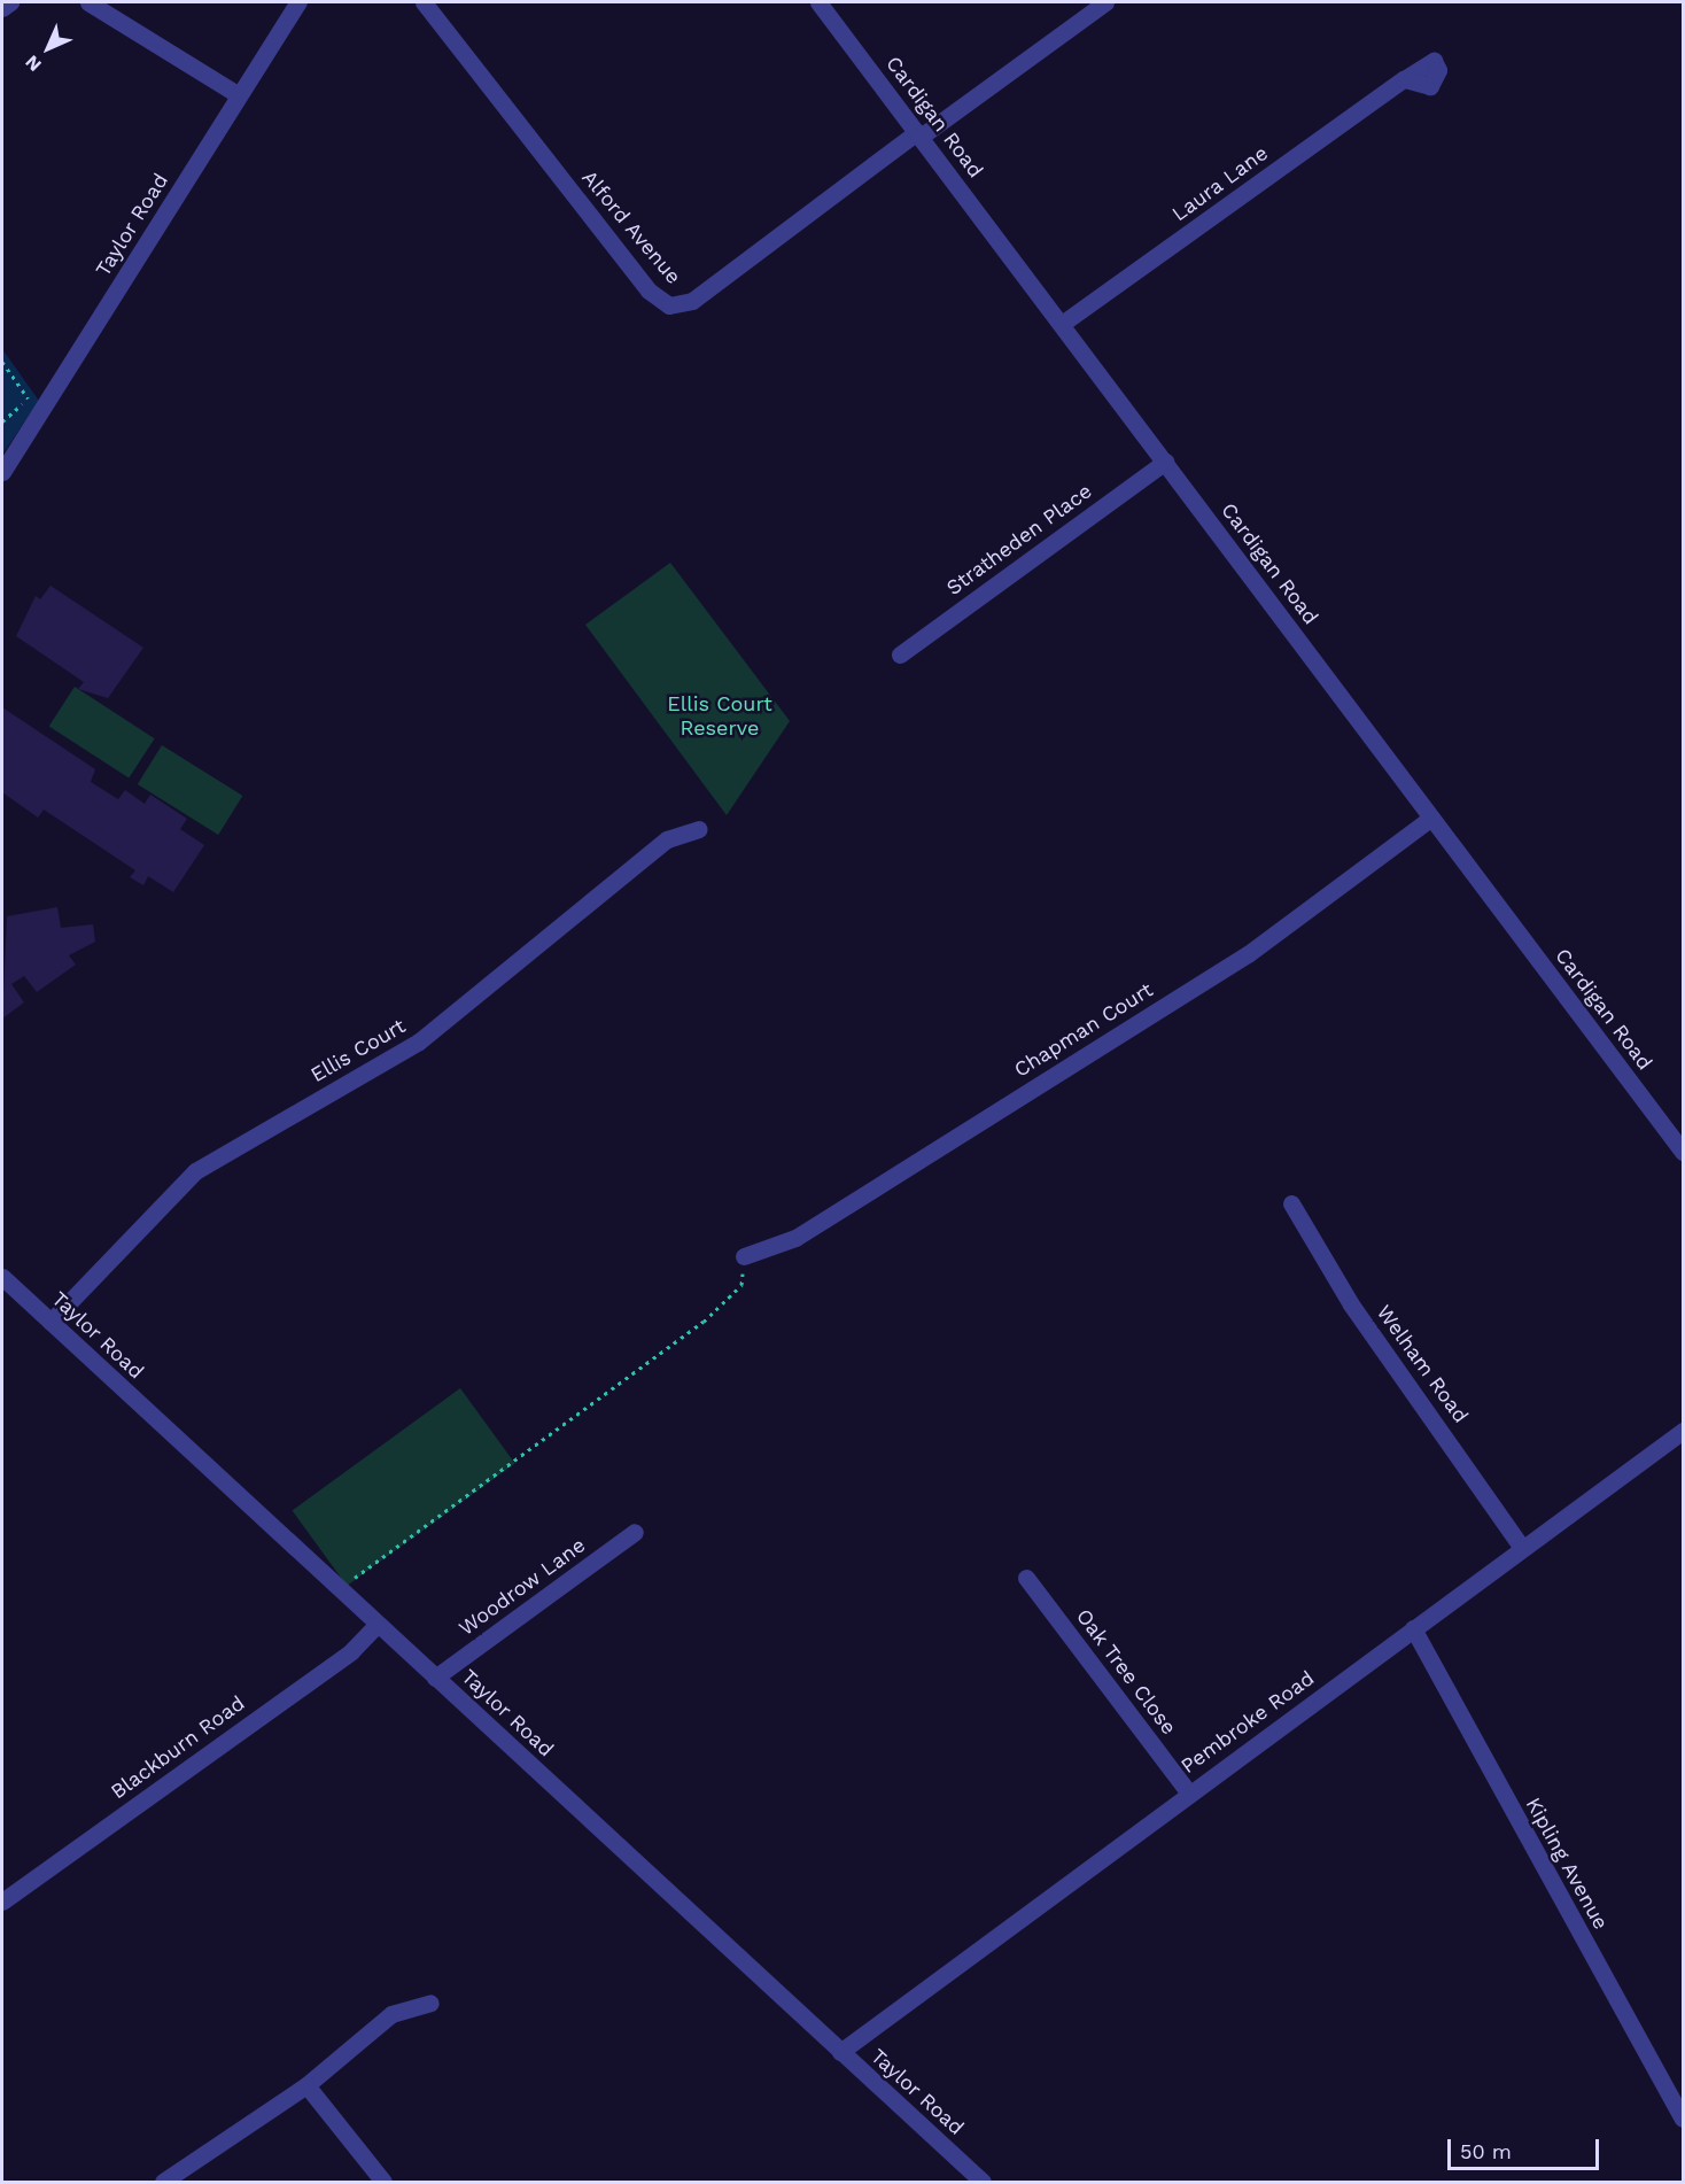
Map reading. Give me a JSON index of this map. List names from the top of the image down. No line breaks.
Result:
{"streets":{"street":["Cardigan Road","Laura Lane","Taylor Road","Alford Avenue","Stratheden Place","Chapman Court","Ellis Court","Welham Road","Woodrow Lane","Oak Tree Close","Pembroke Road","Blackburn Road","Kipling Avenue"]},"crossings":[["Cardigan Road","Laura Lane"],["Cardigan Road","Alford Avenue"],["Cardigan Road","Stratheden Place"],["Cardigan Road","Chapman Court"],["Taylor Road","Ellis Court"],["Taylor Road","Woodrow Lane"],["Taylor Road","Pembroke Road"],["Taylor Road","Blackburn Road"],["Welham Road","Pembroke Road"],["Oak Tree Close","Pembroke Road"],["Pembroke Road","Kipling Avenue"]],"parks":["Ellis Court Reserve"],"scale_bar":"50 m","north":"bottom left"}
